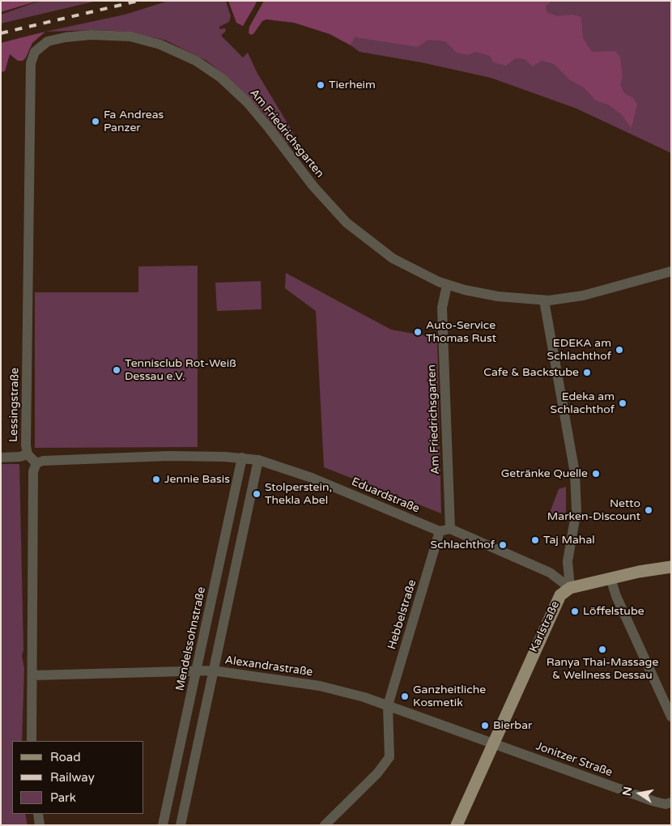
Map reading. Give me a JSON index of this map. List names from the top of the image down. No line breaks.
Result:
{"streets":{"main road":["Karlstraße"],"street":["Am Friedrichsgarten","Lessingstraße","Eduardstraße","Hebbelstraße","Mendelssohnstraße","Alexandrastraße","Jonitzer Straße"]},"crossings":[["Am Friedrichsgarten","Lessingstraße"],["Am Friedrichsgarten","Eduardstraße"],["Am Friedrichsgarten","Hebbelstraße"],["Lessingstraße","Eduardstraße"],["Eduardstraße","Hebbelstraße"],["Eduardstraße","Karlstraße"],["Eduardstraße","Mendelssohnstraße"],["Hebbelstraße","Alexandrastraße"],["Karlstraße","Alexandrastraße"],["Karlstraße","Jonitzer Straße"],["Mendelssohnstraße","Alexandrastraße"],["Alexandrastraße","Jonitzer Straße"]],"places":["Tierheim","Fa Andreas Panzer","Auto-Service Thomas Rust","EDEKA am Schlachthof","Tennisclub Rot-Weiß Dessau e.V.","Cafe & Backstube","Edeka am Schlachthof","Getränke Quelle","Jennie Basis","Stolperstein, Thekla Abel","Netto Marken-Discount","Taj Mahal","Schlachthof","Löffelstube","Ranya Thai-Massage & Wellness Dessau","Ganzheitliche Kosmetik","Bierbar"],"legend":["Road","Railway","Park"],"north":"left"}
